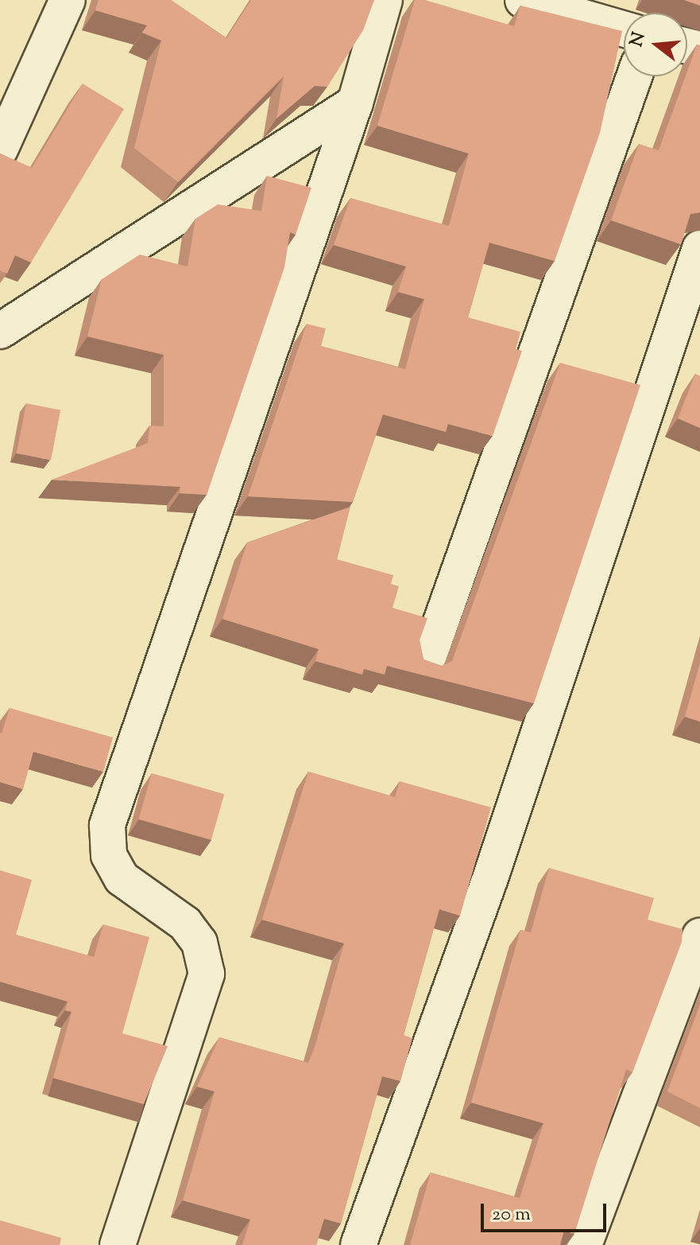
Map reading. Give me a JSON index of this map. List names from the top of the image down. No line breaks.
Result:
{"scale_bar":"20 m","north":"left"}
